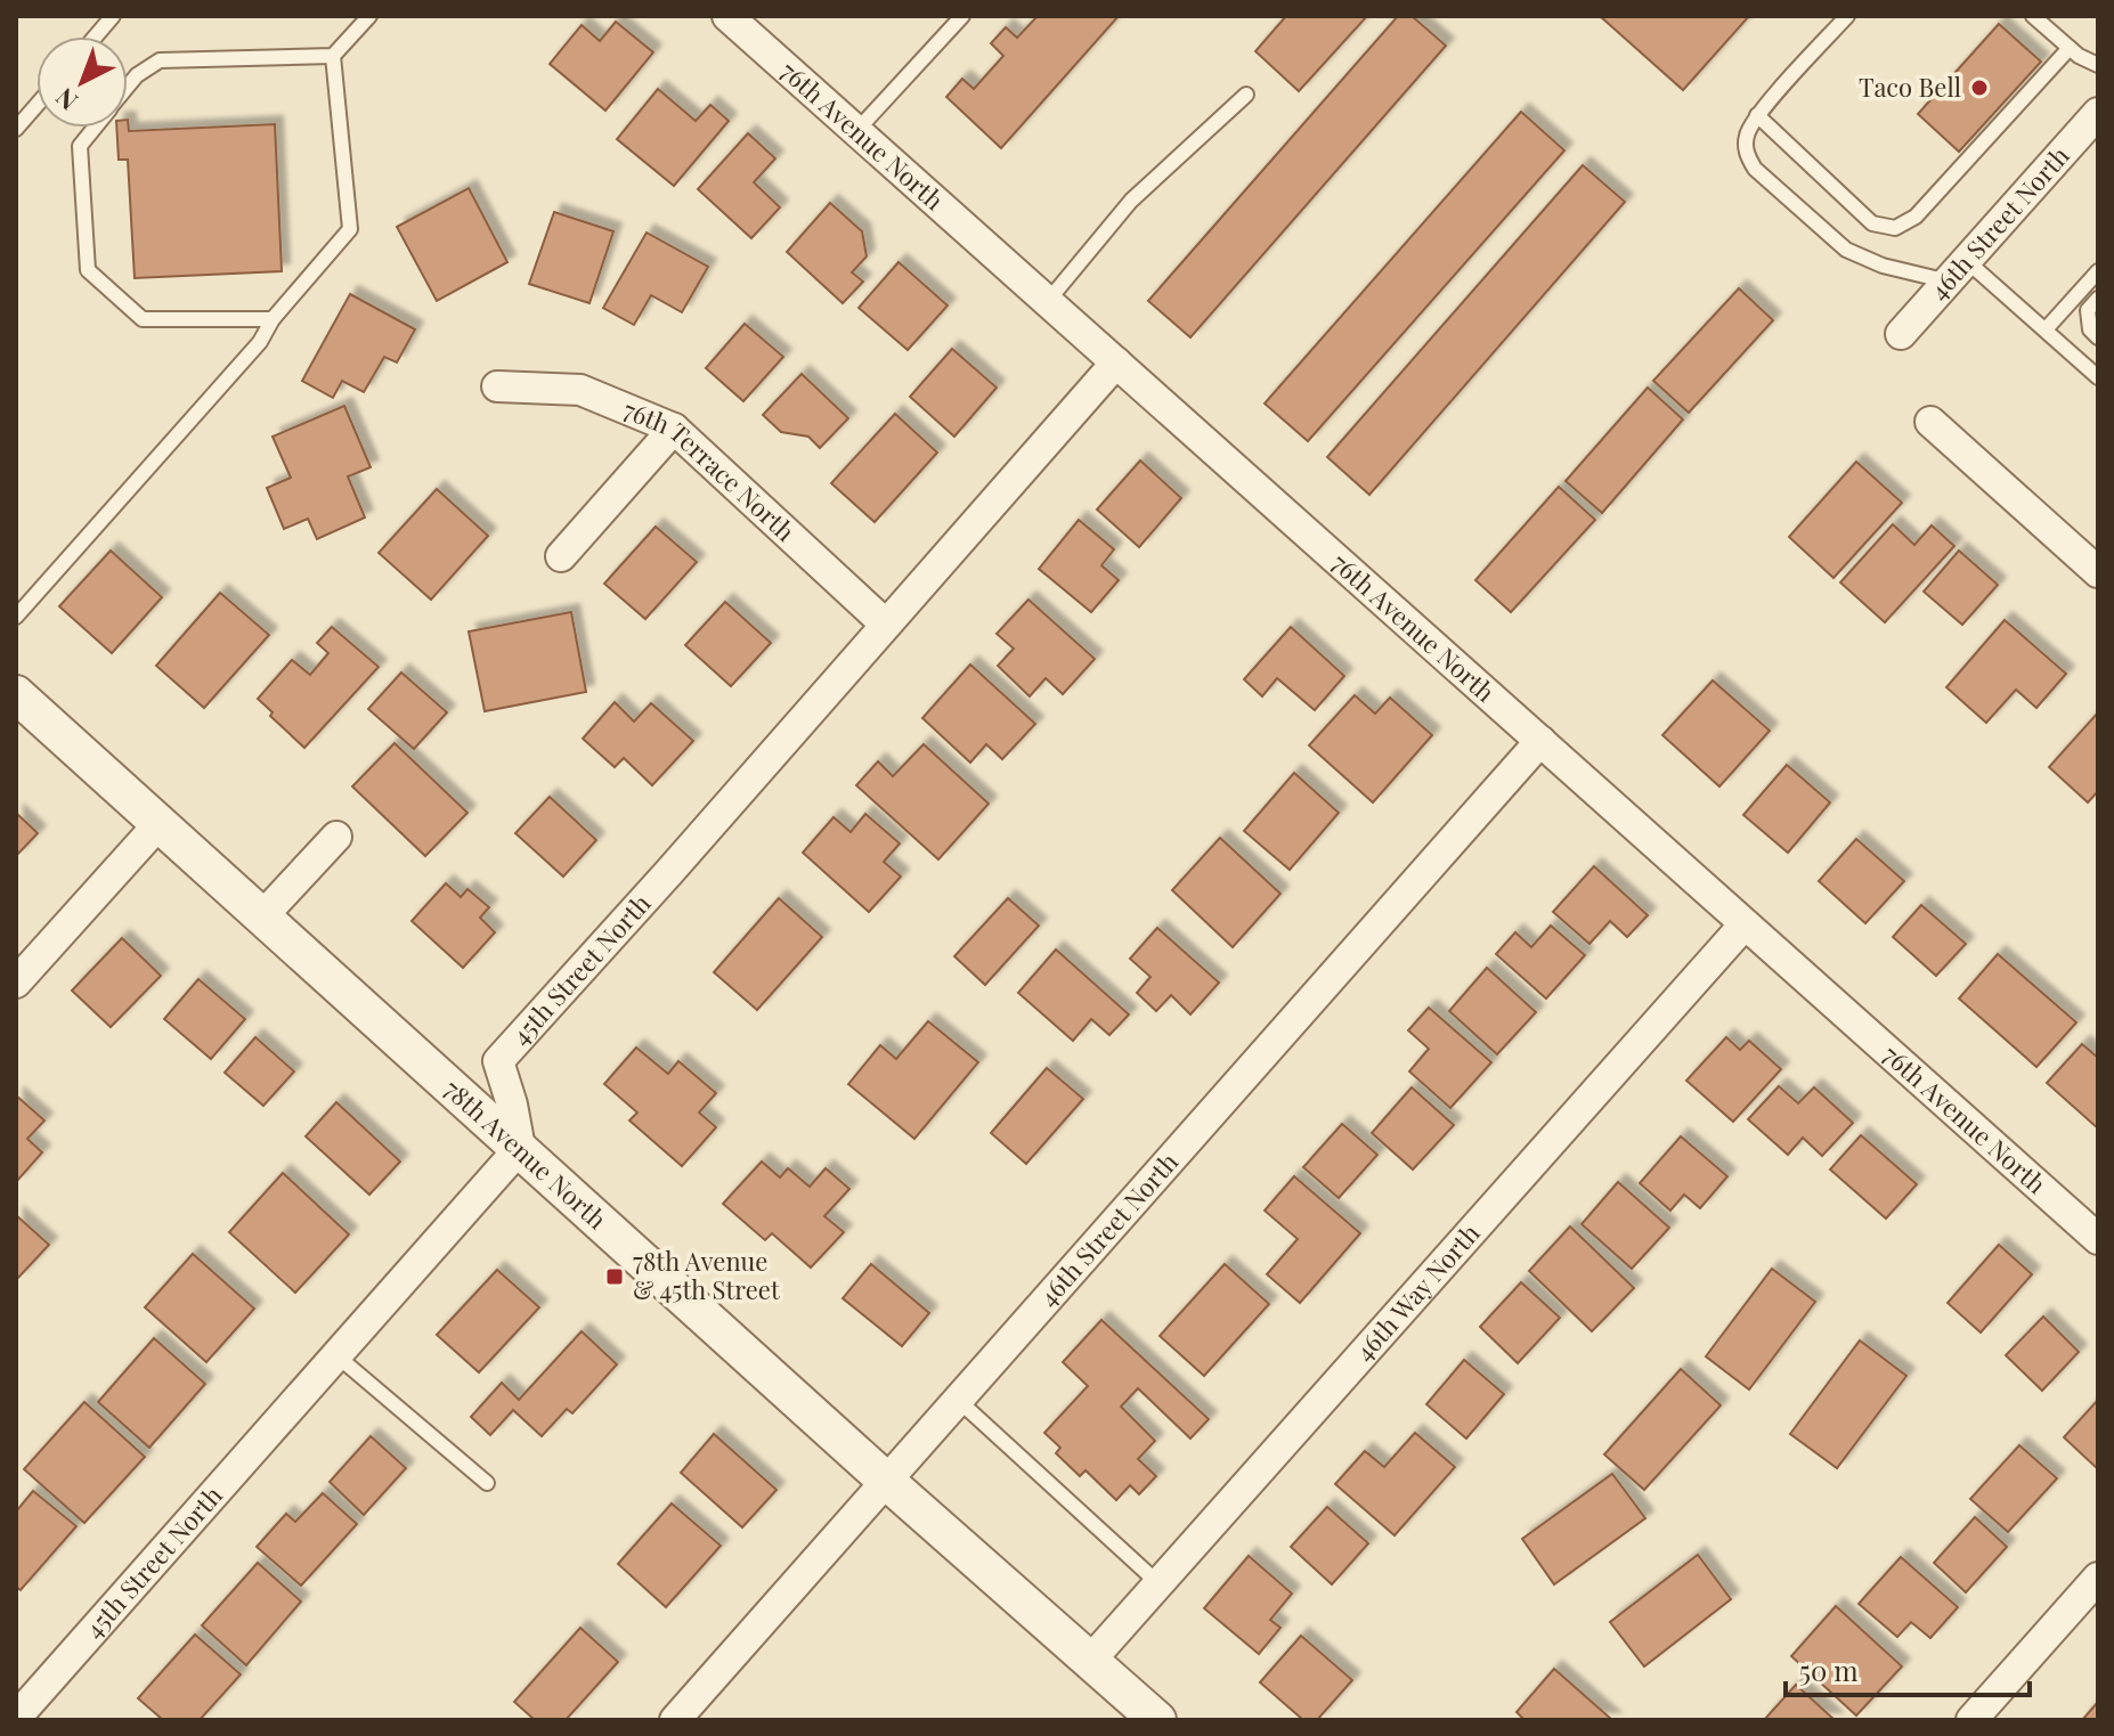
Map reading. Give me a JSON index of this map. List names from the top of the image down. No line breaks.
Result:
{"streets":{"street":["76th Avenue North","46th Street North","76th Terrace North","45th Street North","78th Avenue North","46th Way North"]},"crossings":[["76th Avenue North","46th Street North"],["76th Avenue North","45th Street North"],["76th Avenue North","46th Way North"],["46th Street North","78th Avenue North"],["76th Terrace North","45th Street North"],["45th Street North","78th Avenue North"],["78th Avenue North","46th Way North"]],"places":{"other":["Taco Bell"],"transit":["78th Avenue & 45th Street"]},"scale_bar":"50 m","north":"bottom left"}
